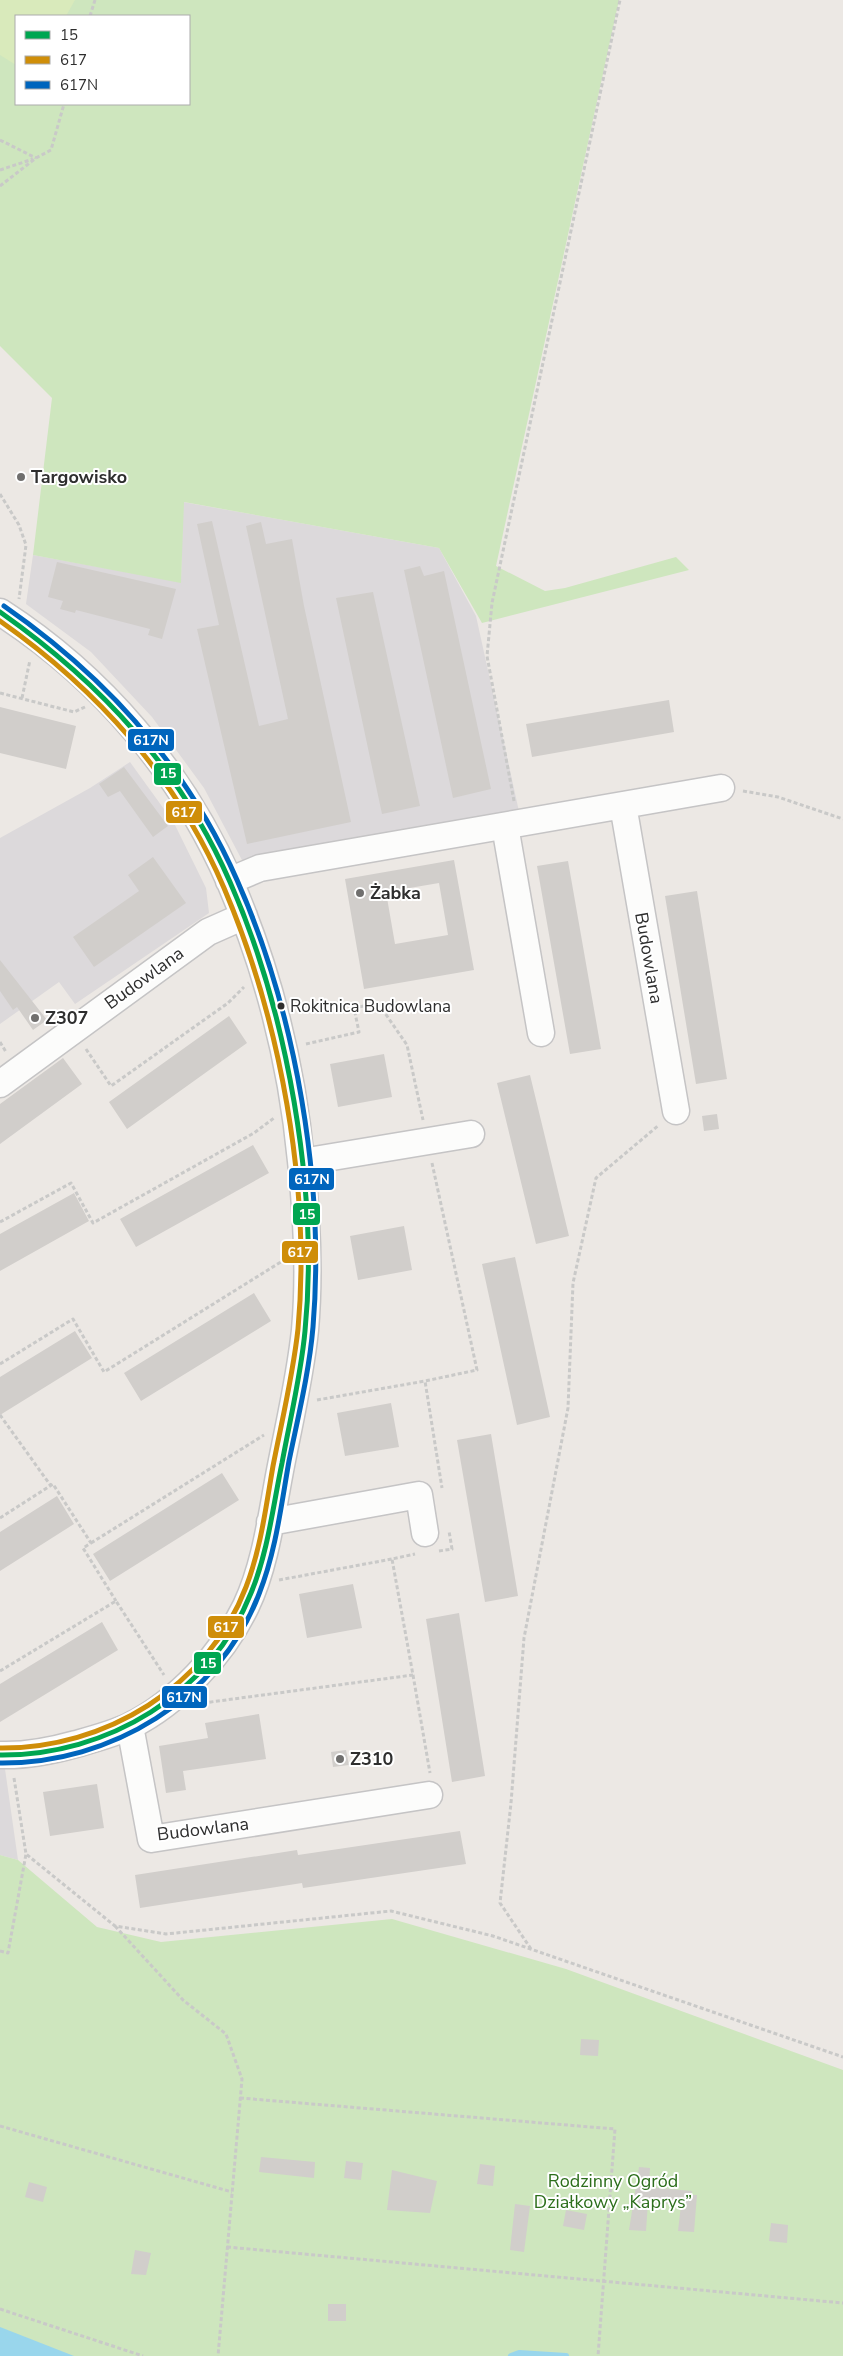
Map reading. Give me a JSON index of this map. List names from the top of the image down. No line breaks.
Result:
{"streets":{"street":["Budowlana"]},"parks":["Rodzinny Ogród Działkowy „Kaprys”"],"places":["Targowisko","Żabka","Rokitnica Budowlana","Z307","Z310"],"lines":["transit line 617N","transit line 15","transit line 617"],"legend":["15","617","617N"]}
